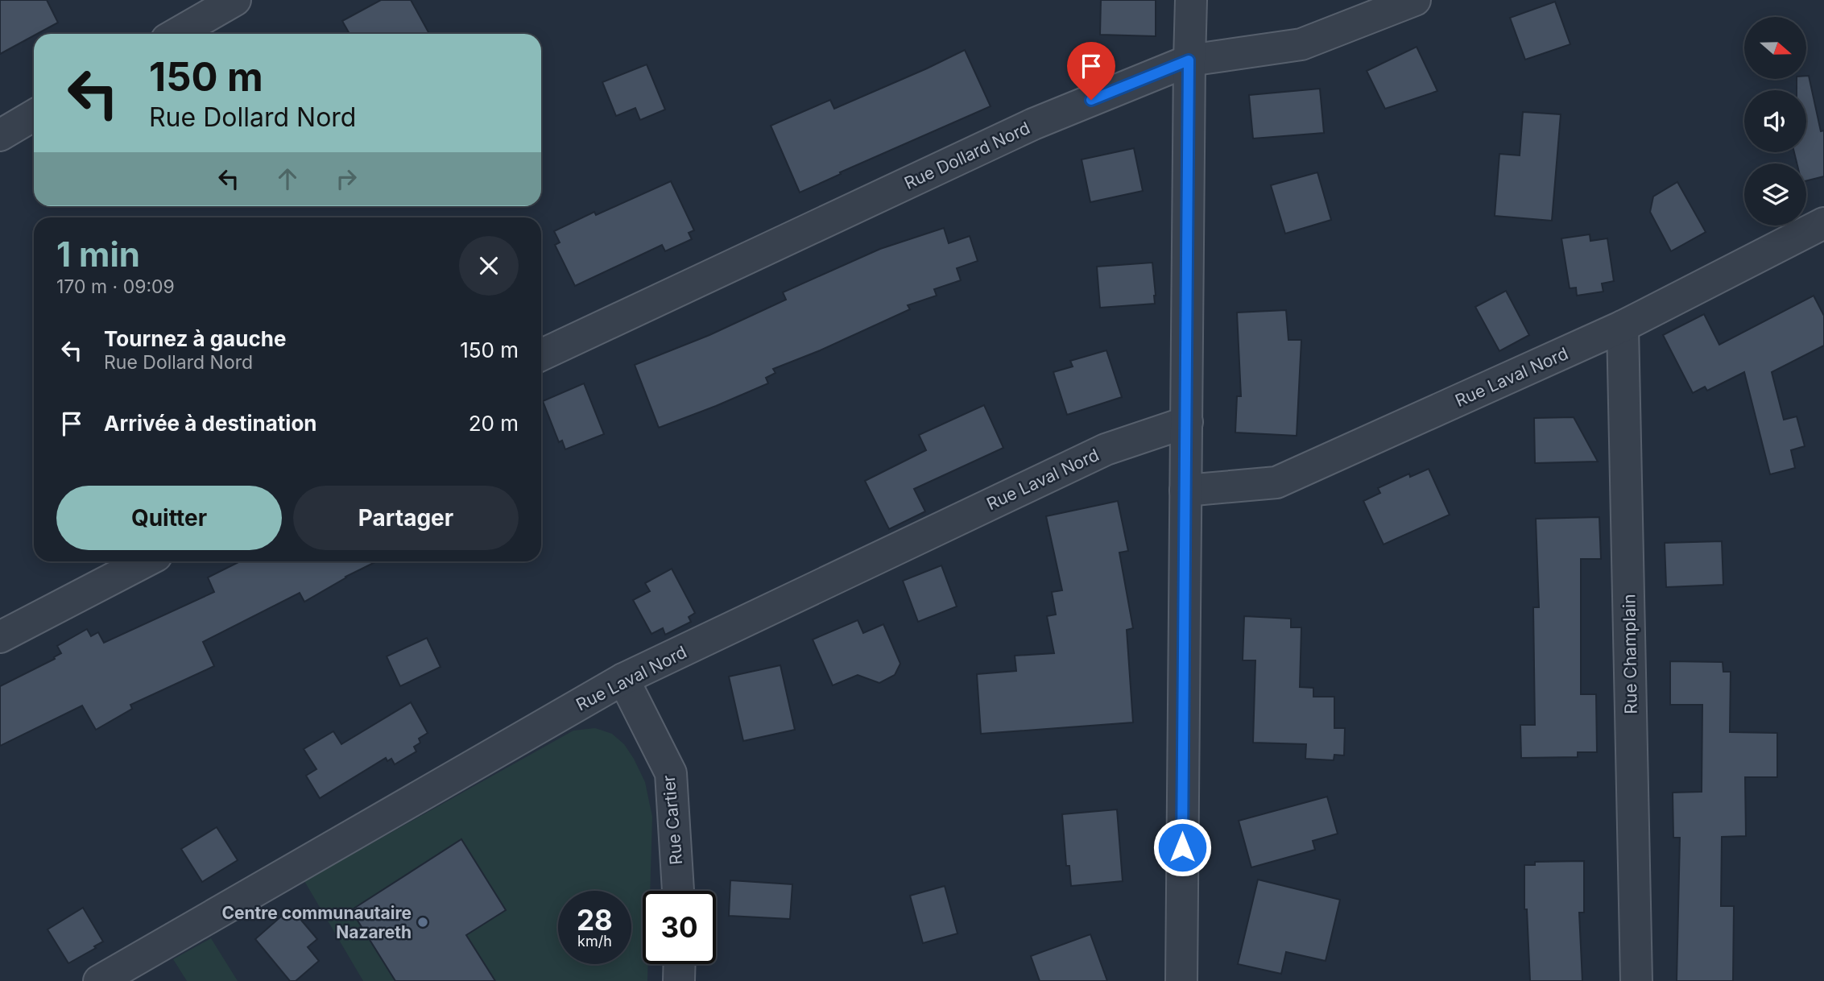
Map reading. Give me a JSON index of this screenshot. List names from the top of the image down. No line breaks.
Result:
{"streets":{"street":["Rue Dollard Nord","Rue Laval Nord","Rue Champlain","Rue Cartier"]},"crossings":[["Rue Laval Nord","Rue Champlain"],["Rue Laval Nord","Rue Cartier"]],"places":["Centre communautaire Nazareth"],"north":"right","page":{"turn":["150 m","Rue Dollard Nord"],"heading":["1 min","170 m · 09:09"],"list":[{"name":"Tournez à gauche","note":"Rue Dollard Nord","value":"150 m"},{"name":"Arrivée à destination","value":"20 m"}],"buttons":["Quitter","Partager"],"speed":"28 km/h","limit":"30"}}
